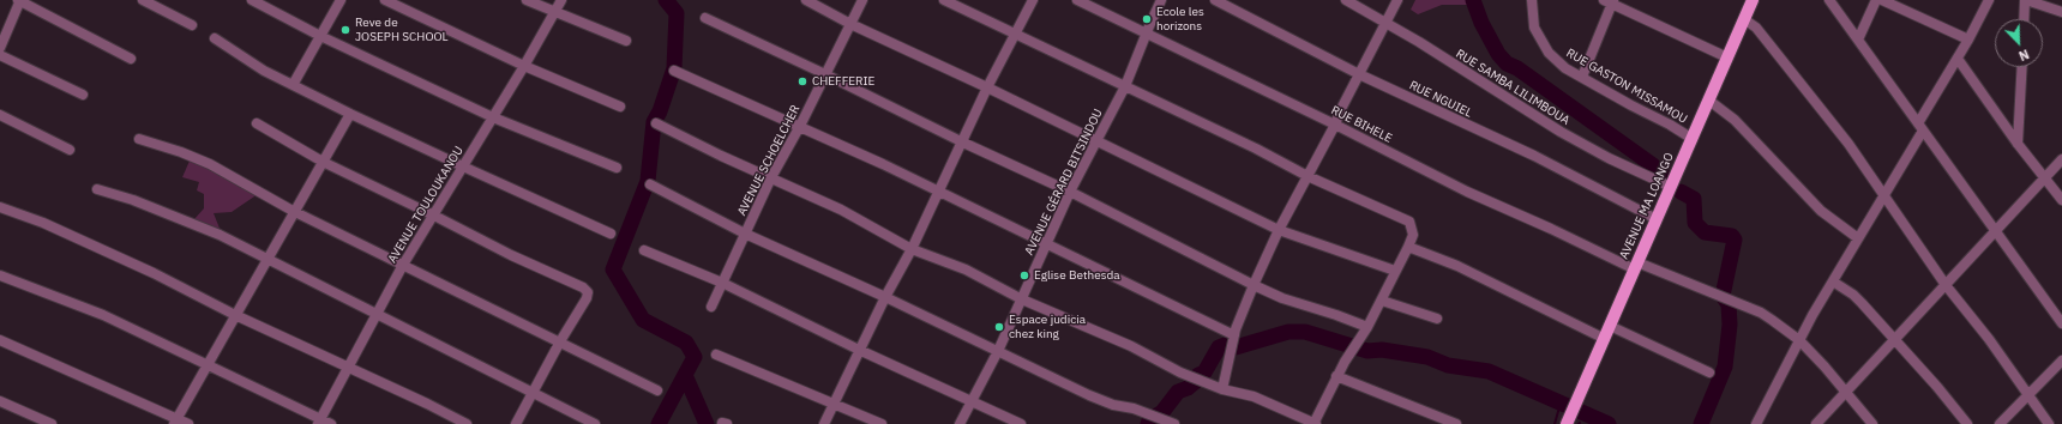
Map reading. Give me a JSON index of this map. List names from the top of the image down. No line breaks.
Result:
{"streets":{"main road":["AVENUE MA LOANGO"],"street":["RUE GASTON MISSAMOU","RUE SAMBA LILIMBOUA","RUE NGUIEL","RUE BIHELE","AVENUE SCHOELCHER","AVENUE GÉRARD BITSINDOU","AVENUE TOULOUKANOU"]},"crossings":[["RUE GASTON MISSAMOU","AVENUE MA LOANGO"],["RUE SAMBA LILIMBOUA","AVENUE MA LOANGO"],["RUE NGUIEL","AVENUE MA LOANGO"],["RUE BIHELE","AVENUE GÉRARD BITSINDOU"],["RUE BIHELE","AVENUE MA LOANGO"]],"places":["Ecole les horizons","Reve de JOSEPH SCHOOL","CHEFFERIE","Eglise Bethesda","Espace judicia chez king"],"north":"bottom right"}
